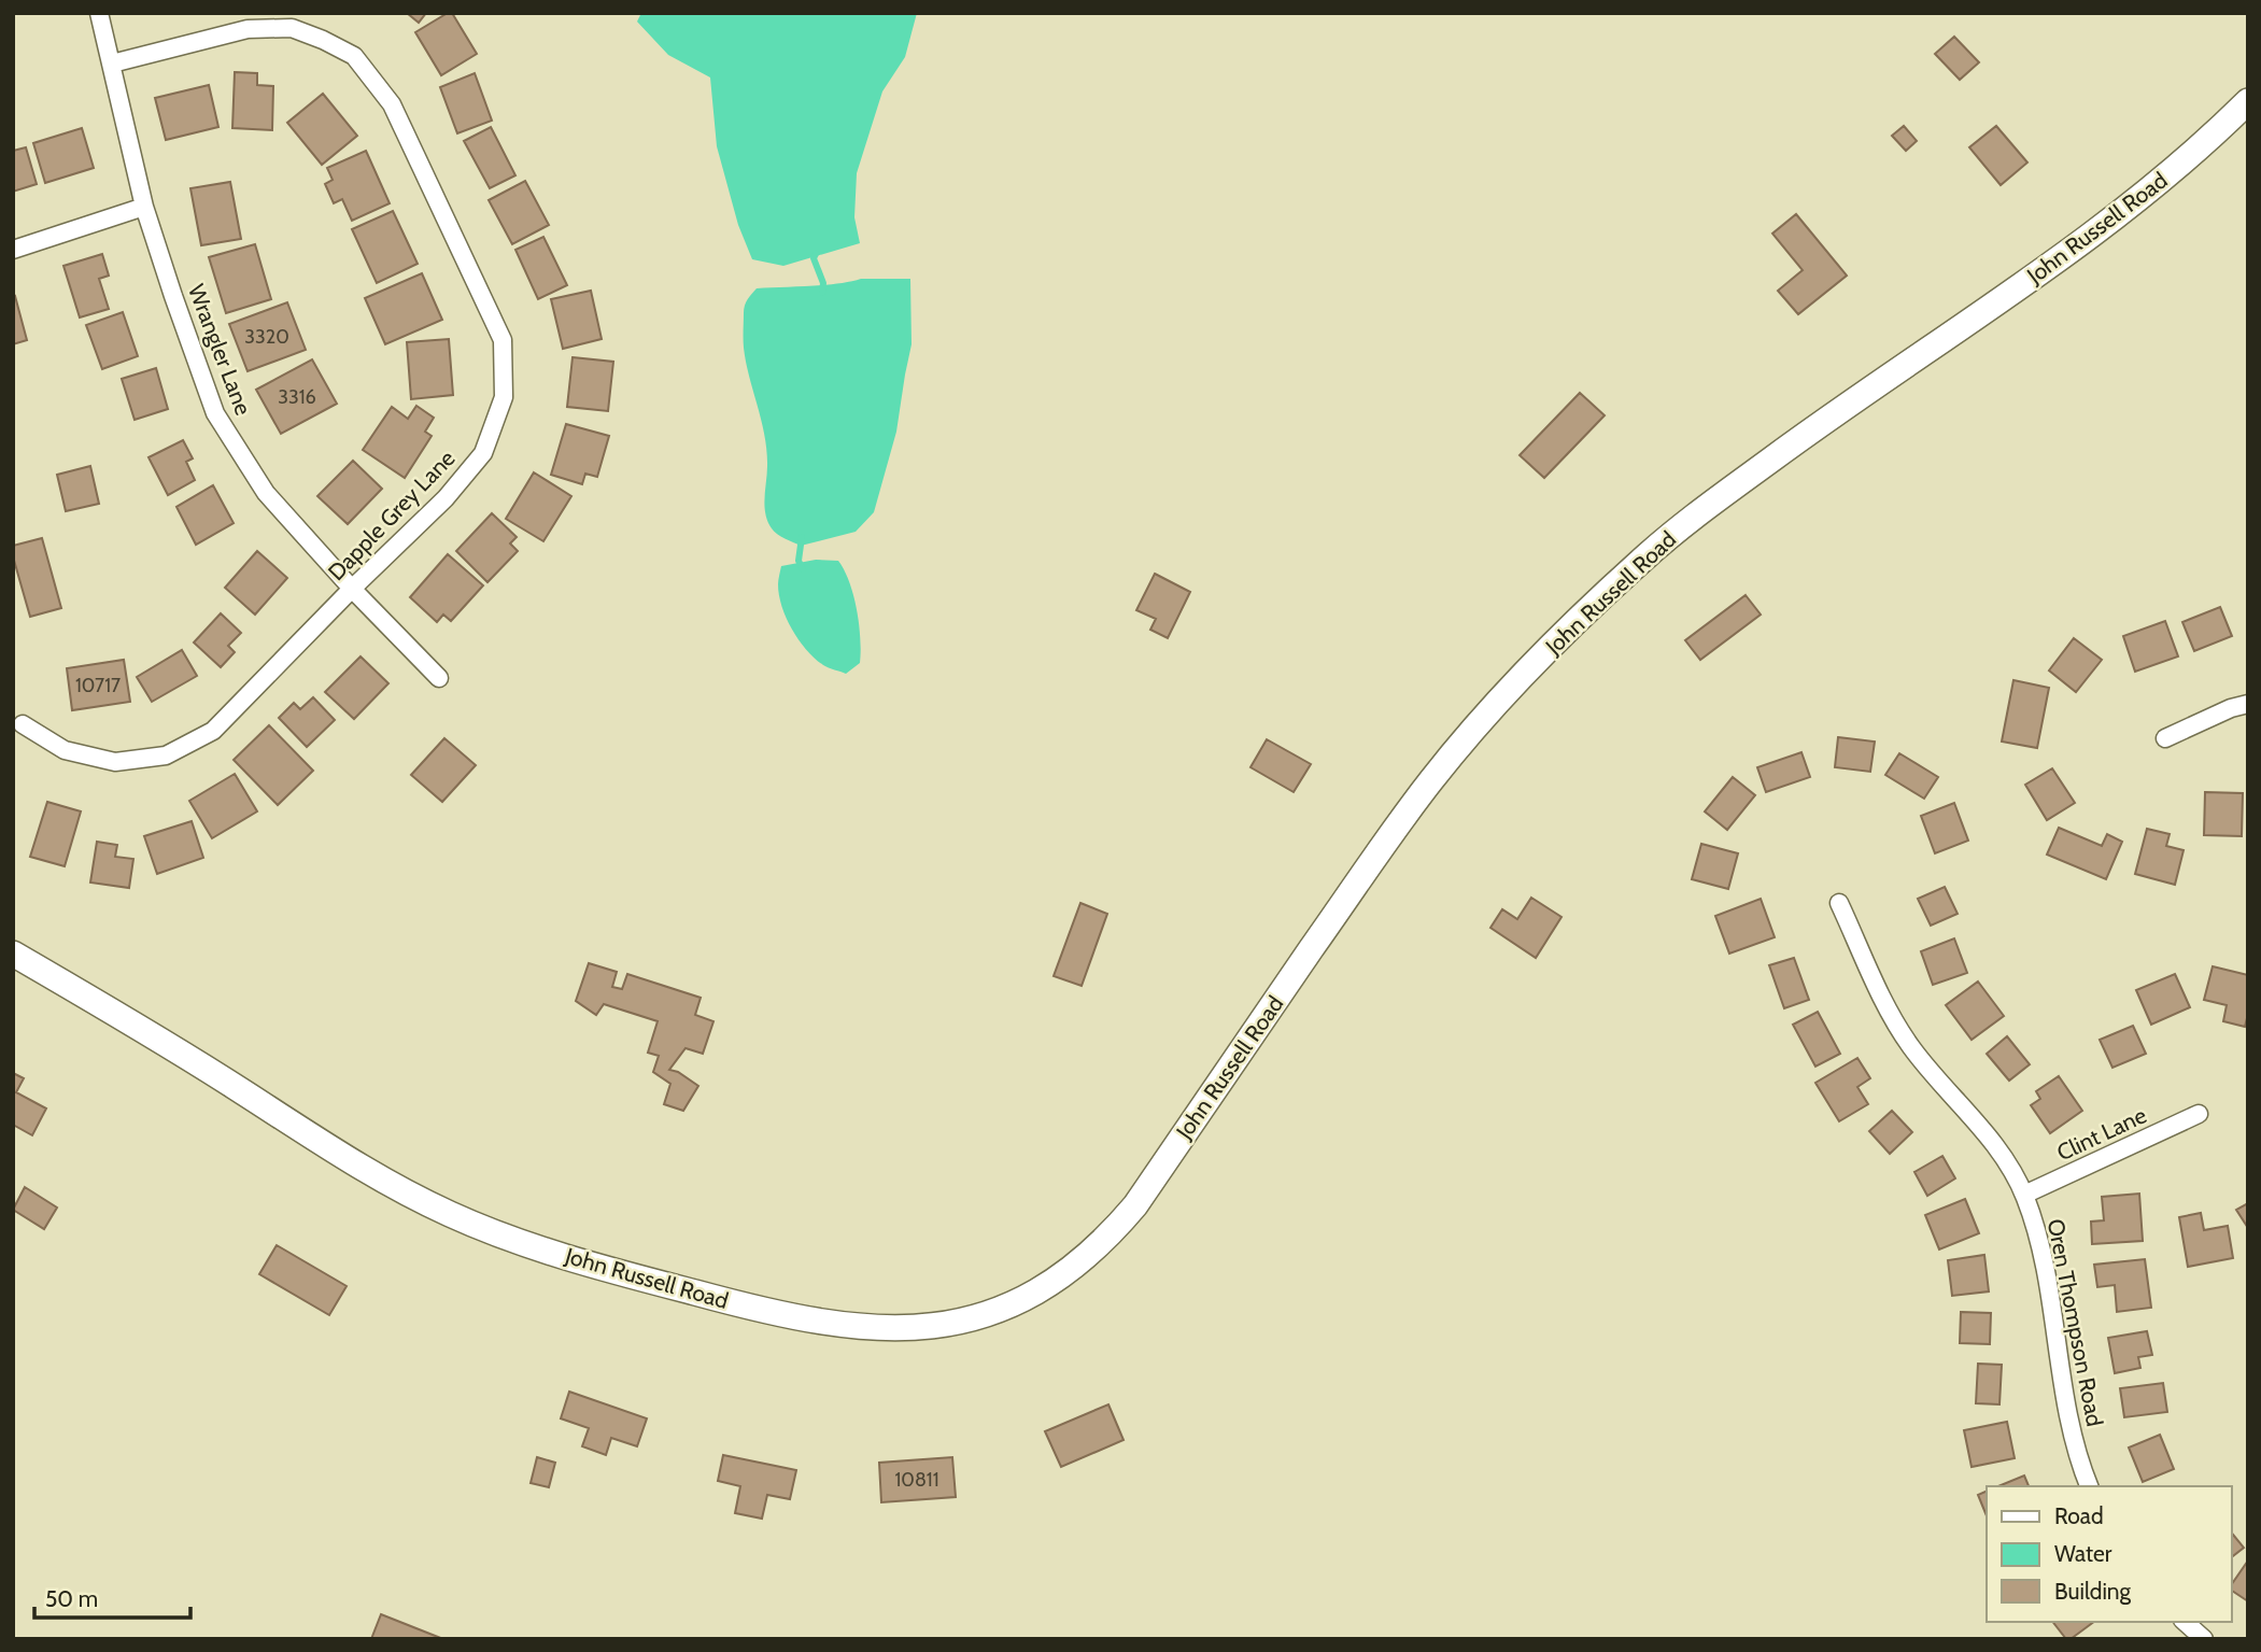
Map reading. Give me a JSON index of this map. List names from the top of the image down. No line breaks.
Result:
{"streets":{"street":["John Russell Road","Wrangler Lane","Dapple Grey Lane","Clint Lane","Oren Thompson Road"]},"crossings":[["Wrangler Lane","Dapple Grey Lane"],["Clint Lane","Oren Thompson Road"]],"house_numbers":["3320","3316","10717","10811"],"legend":["Road","Water","Building"],"scale_bar":"50 m"}
